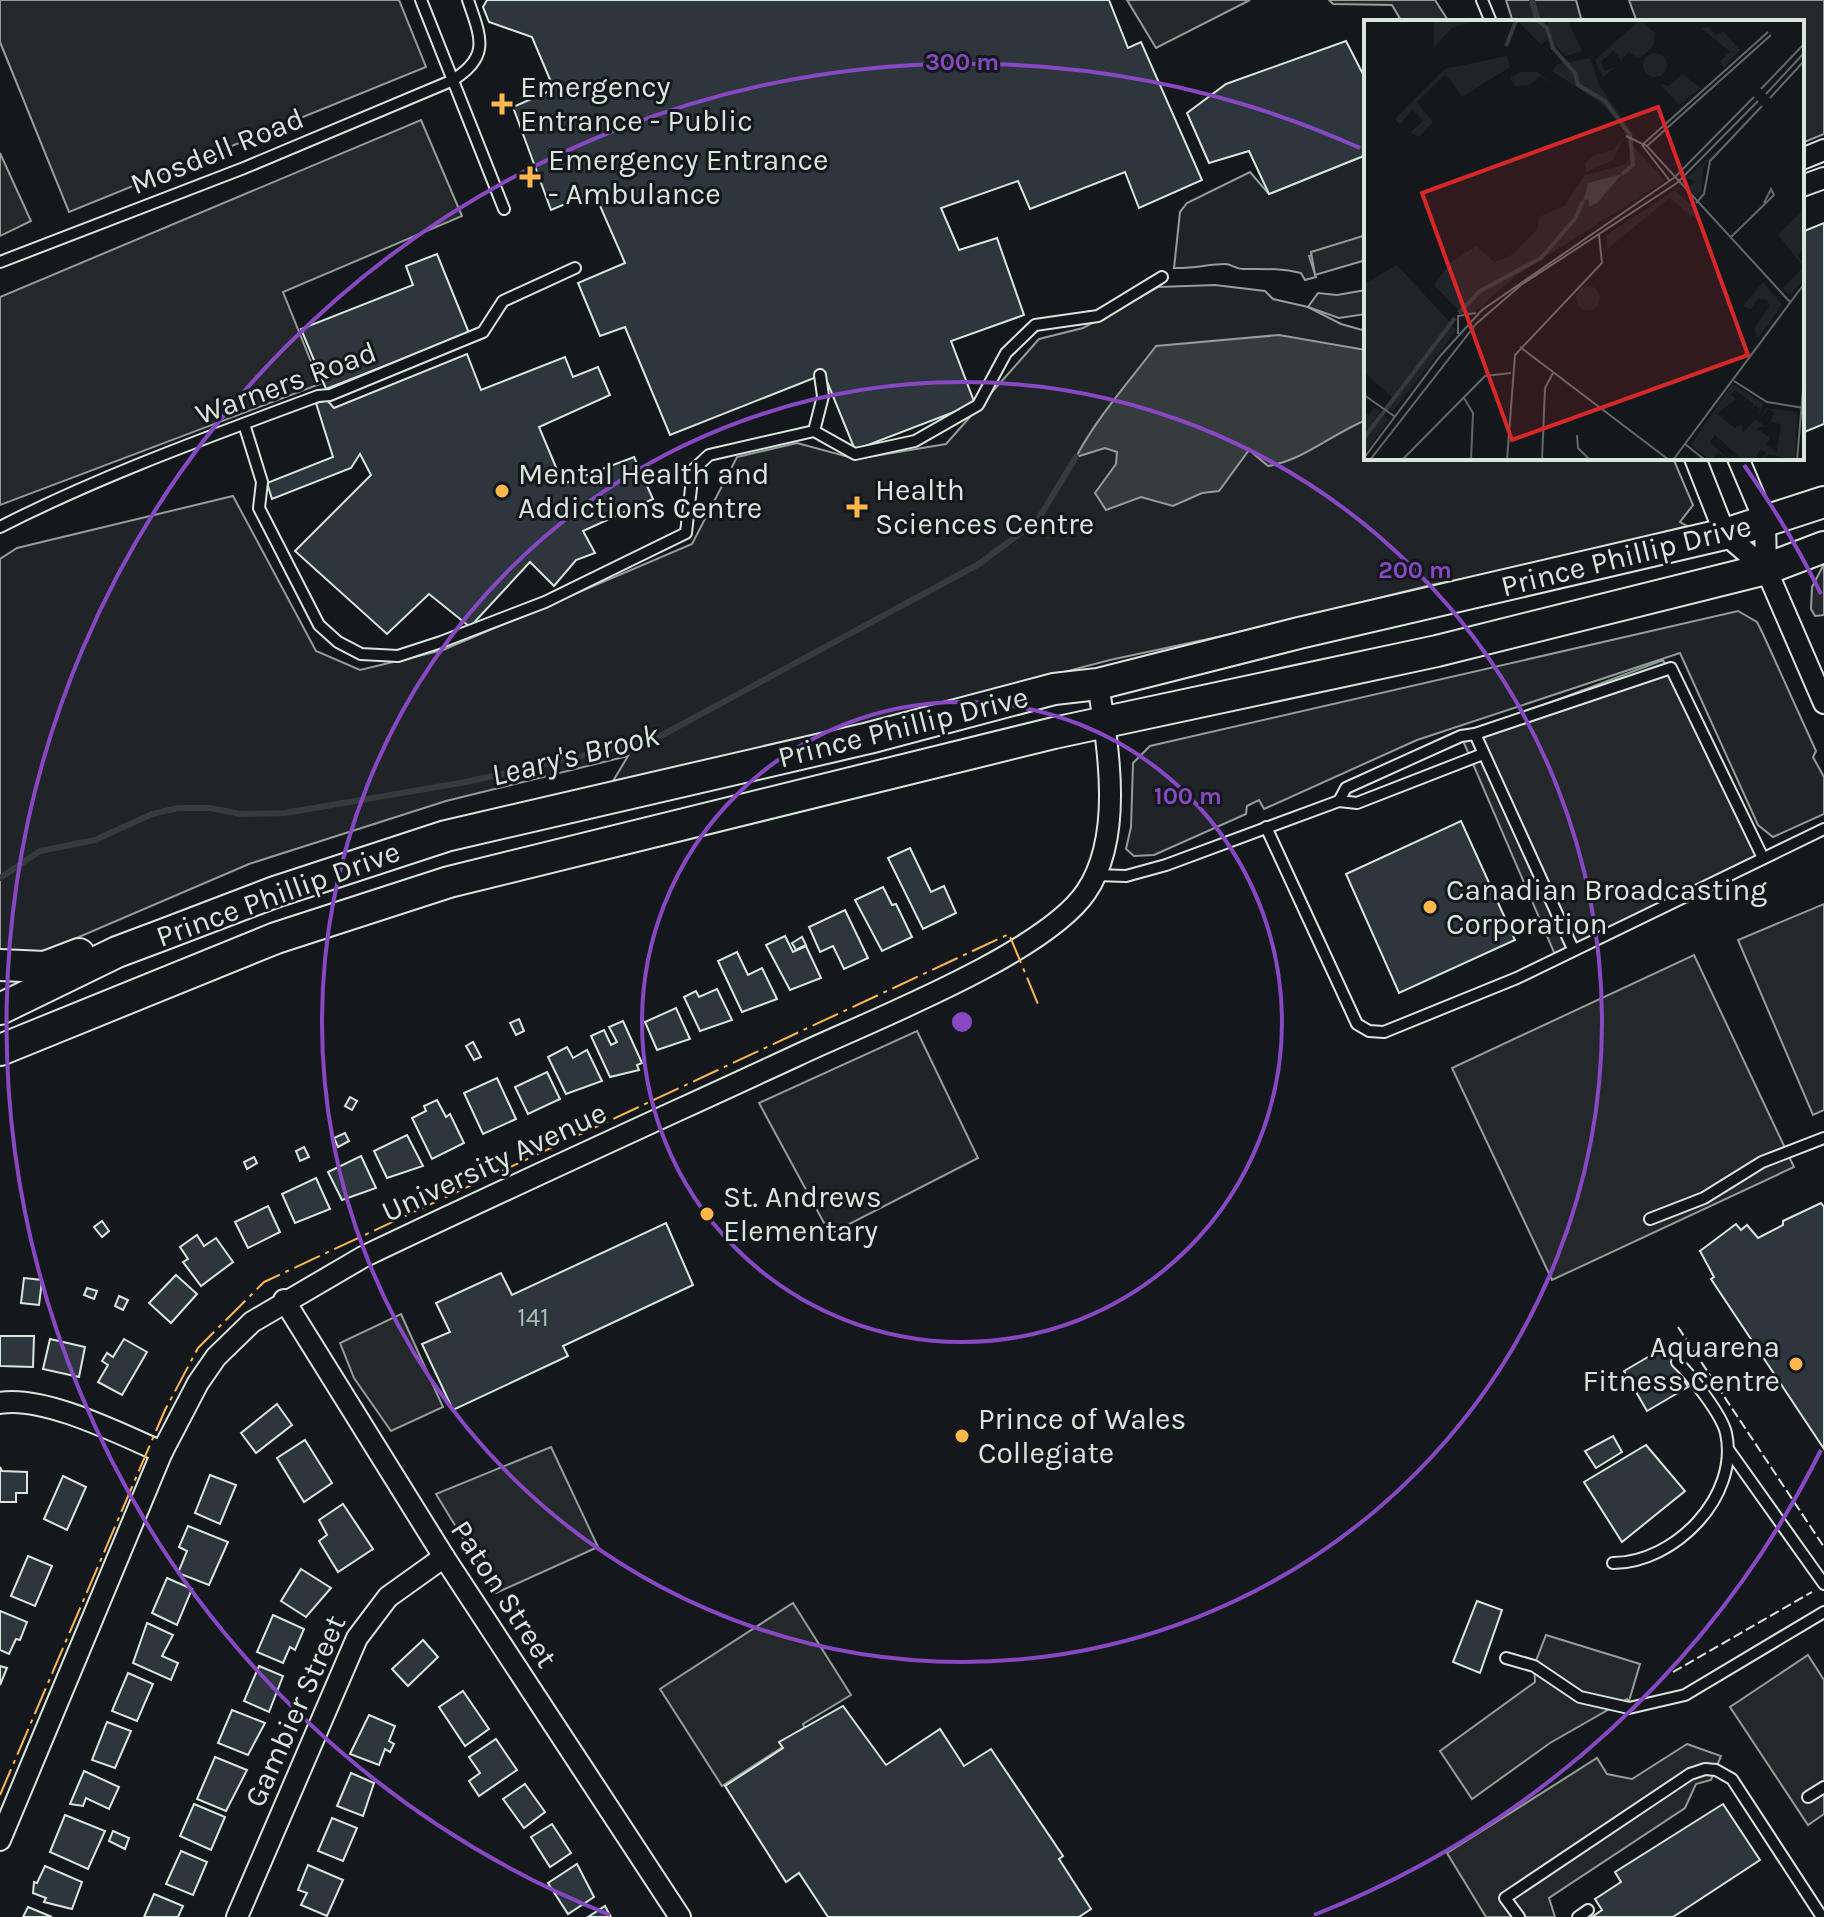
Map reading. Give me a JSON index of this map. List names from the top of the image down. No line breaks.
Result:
{"streets":{"main road":["Prince Phillip Drive"],"street":["University Avenue","Paton Street","Gambier Street"],"lane":["Mosdell Road","Warners Road"]},"crossings":[["Prince Phillip Drive","University Avenue"],["University Avenue","Paton Street"],["Paton Street","Gambier Street"]],"water":["Leary's Brook"],"places":{"health":["Emergency Entrance - Public","Emergency Entrance - Ambulance","Health Sciences Centre"],"other":["Mental Health and Addictions Centre","Canadian Broadcasting Corporation","St. Andrews Elementary","Aquarena Fitness Centre","Prince of Wales Collegiate"]},"house_numbers":["141"],"rings":["300 m","200 m","100 m"]}
